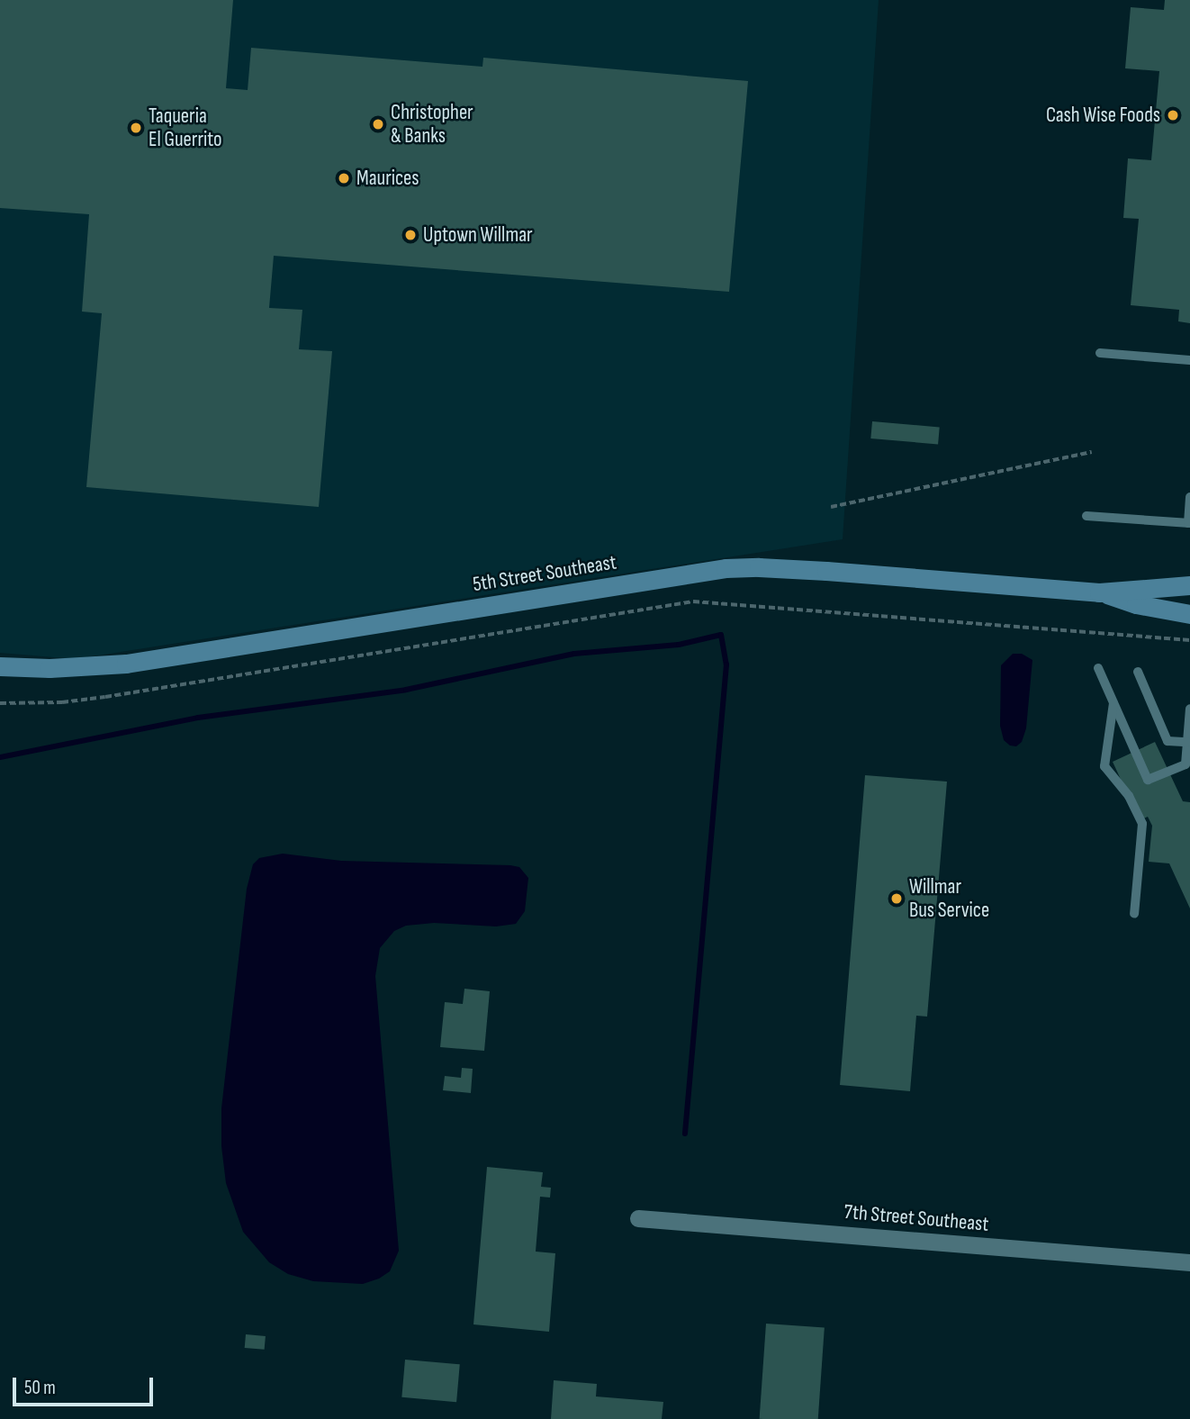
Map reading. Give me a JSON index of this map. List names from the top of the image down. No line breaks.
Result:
{"streets":{"street":["5th Street Southeast","7th Street Southeast"]},"places":["Cash Wise Foods","Christopher & Banks","Taqueria El Guerrito","Maurices","Uptown Willmar","Willmar Bus Service"],"scale_bar":"50 m"}
